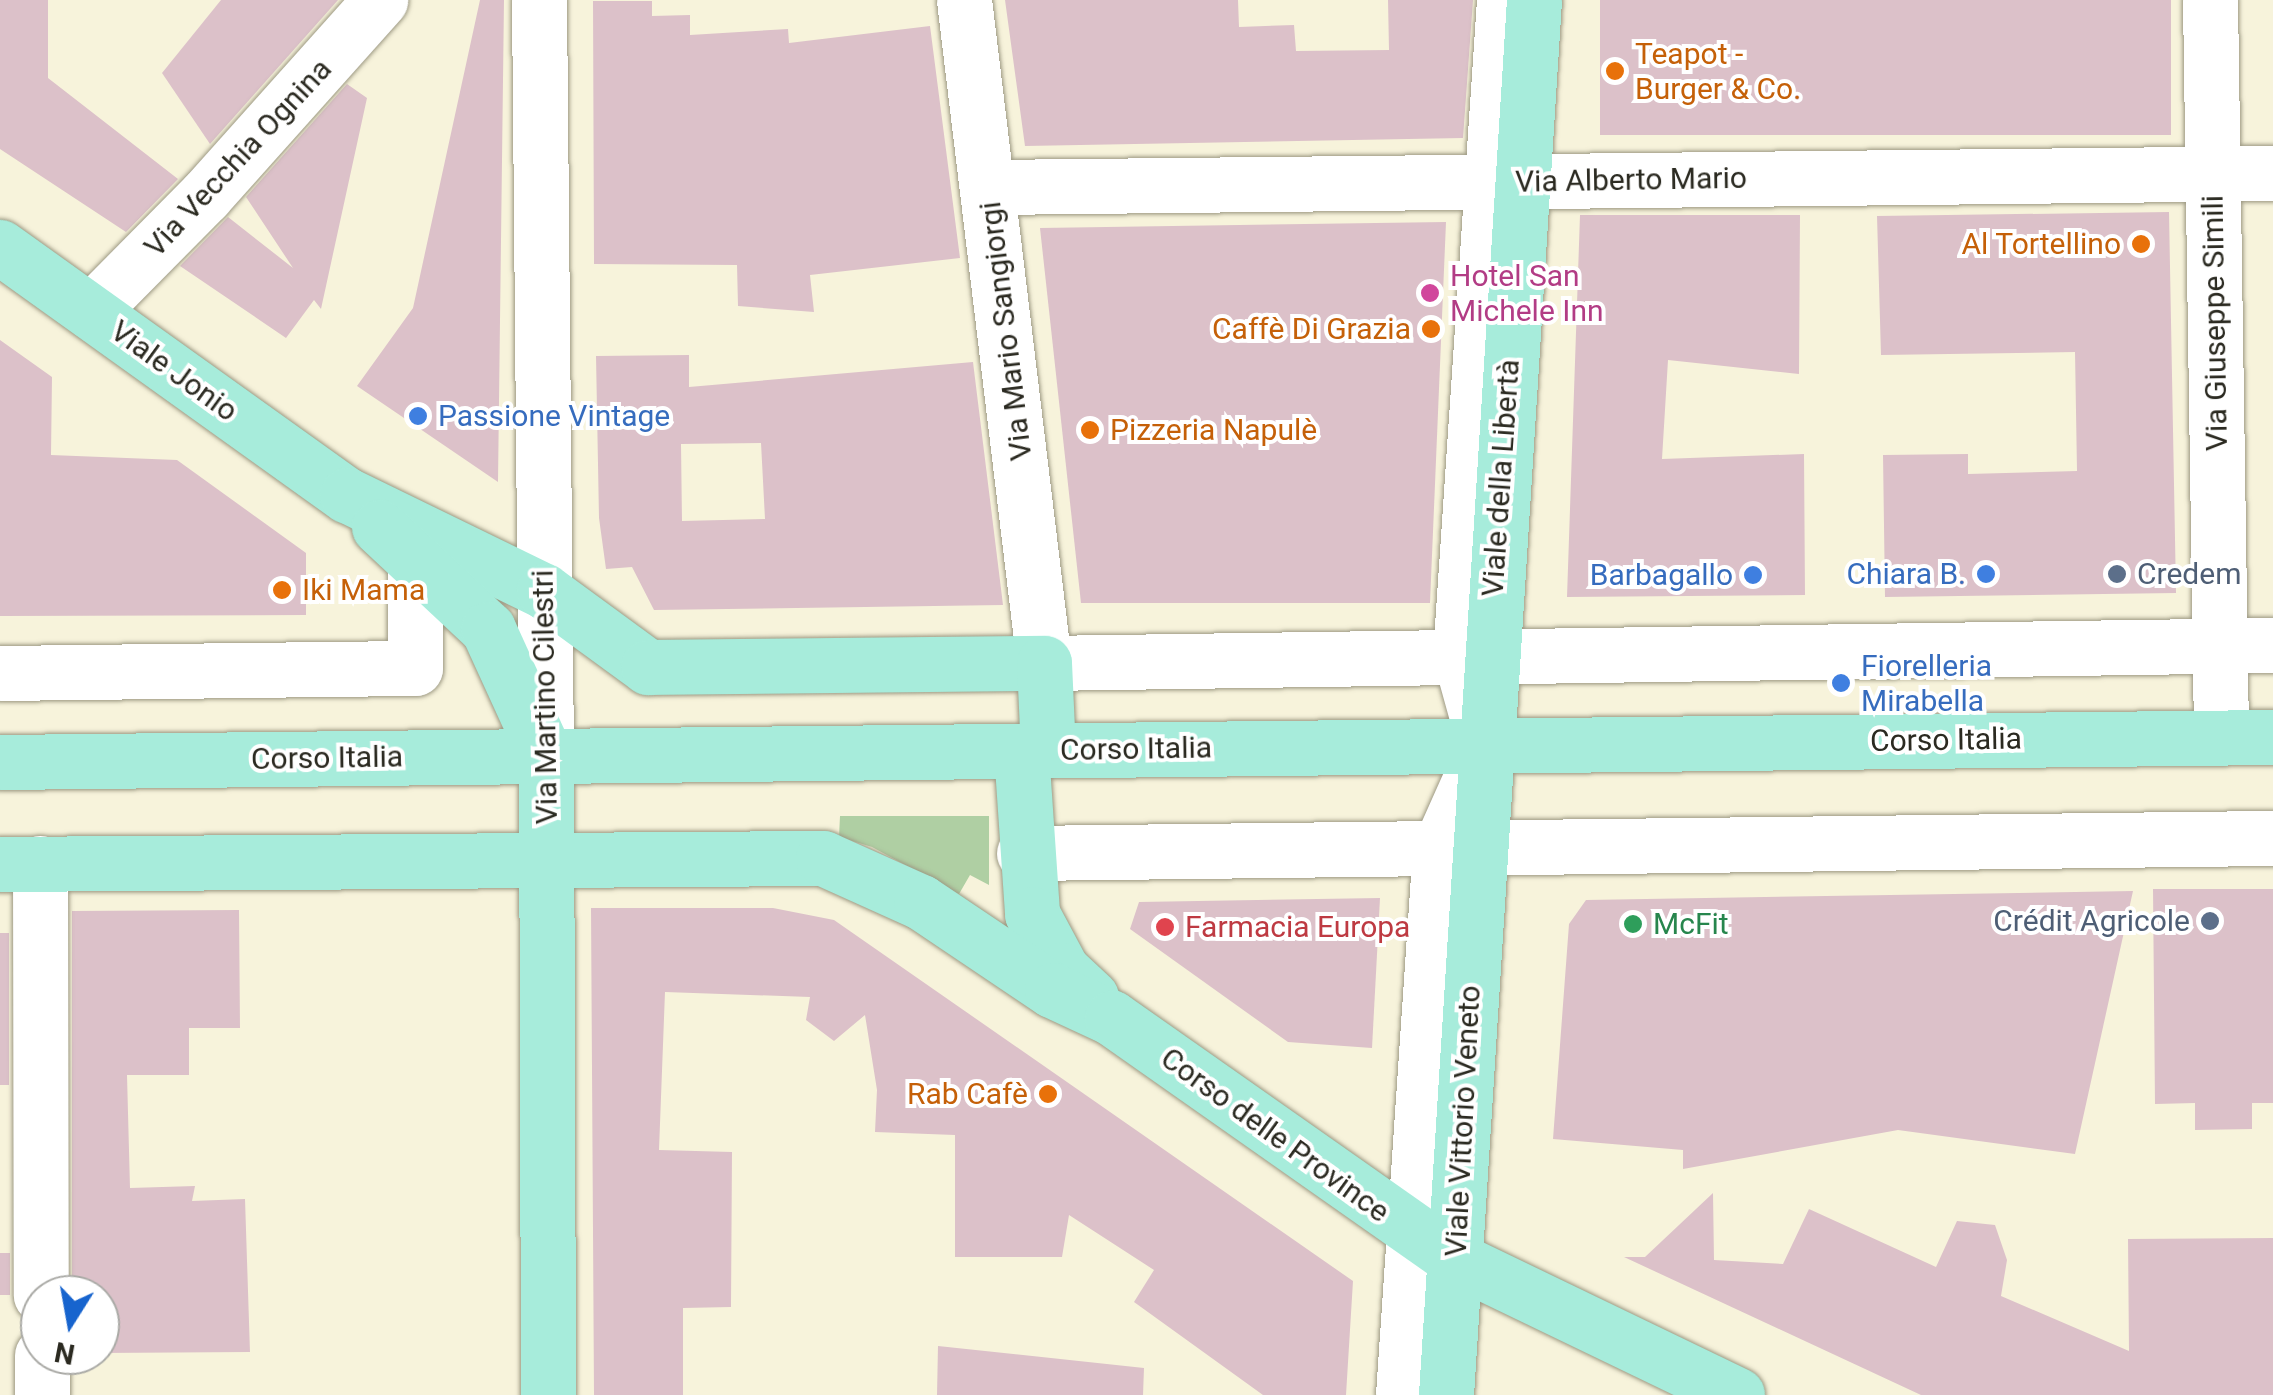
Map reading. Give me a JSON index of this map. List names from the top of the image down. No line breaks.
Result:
{"streets":{"main road":["Viale Jonio","Viale della Libertà","Via Martino Cilestri","Corso Italia","Viale Vittorio Veneto","Corso delle Province"],"street":["Via Vecchia Ognina","Via Alberto Mario","Via Giuseppe Simili","Via Mario Sangiorgi"]},"crossings":[["Via Vecchia Ognina","Viale Jonio"],["Via Alberto Mario","Via Giuseppe Simili"],["Via Alberto Mario","Via Mario Sangiorgi"],["Via Alberto Mario","Viale della Libertà"],["Via Giuseppe Simili","Corso Italia"],["Viale della Libertà","Corso Italia"],["Viale della Libertà","Viale Vittorio Veneto"],["Via Martino Cilestri","Corso Italia"],["Via Martino Cilestri","Corso delle Province"],["Corso Italia","Viale Vittorio Veneto"],["Viale Vittorio Veneto","Corso delle Province"]],"places":["Teapot - Burger & Co.","Al Tortellino","Hotel San Michele Inn","Caffè Di Grazia","Passione Vintage","Pizzeria Napulè","Chiara B.","Credem","Barbagallo","Iki Mama","Fiorelleria Mirabella","Crédit Agricole","McFit","Farmacia Europa","Rab Cafè"],"north":"bottom"}
